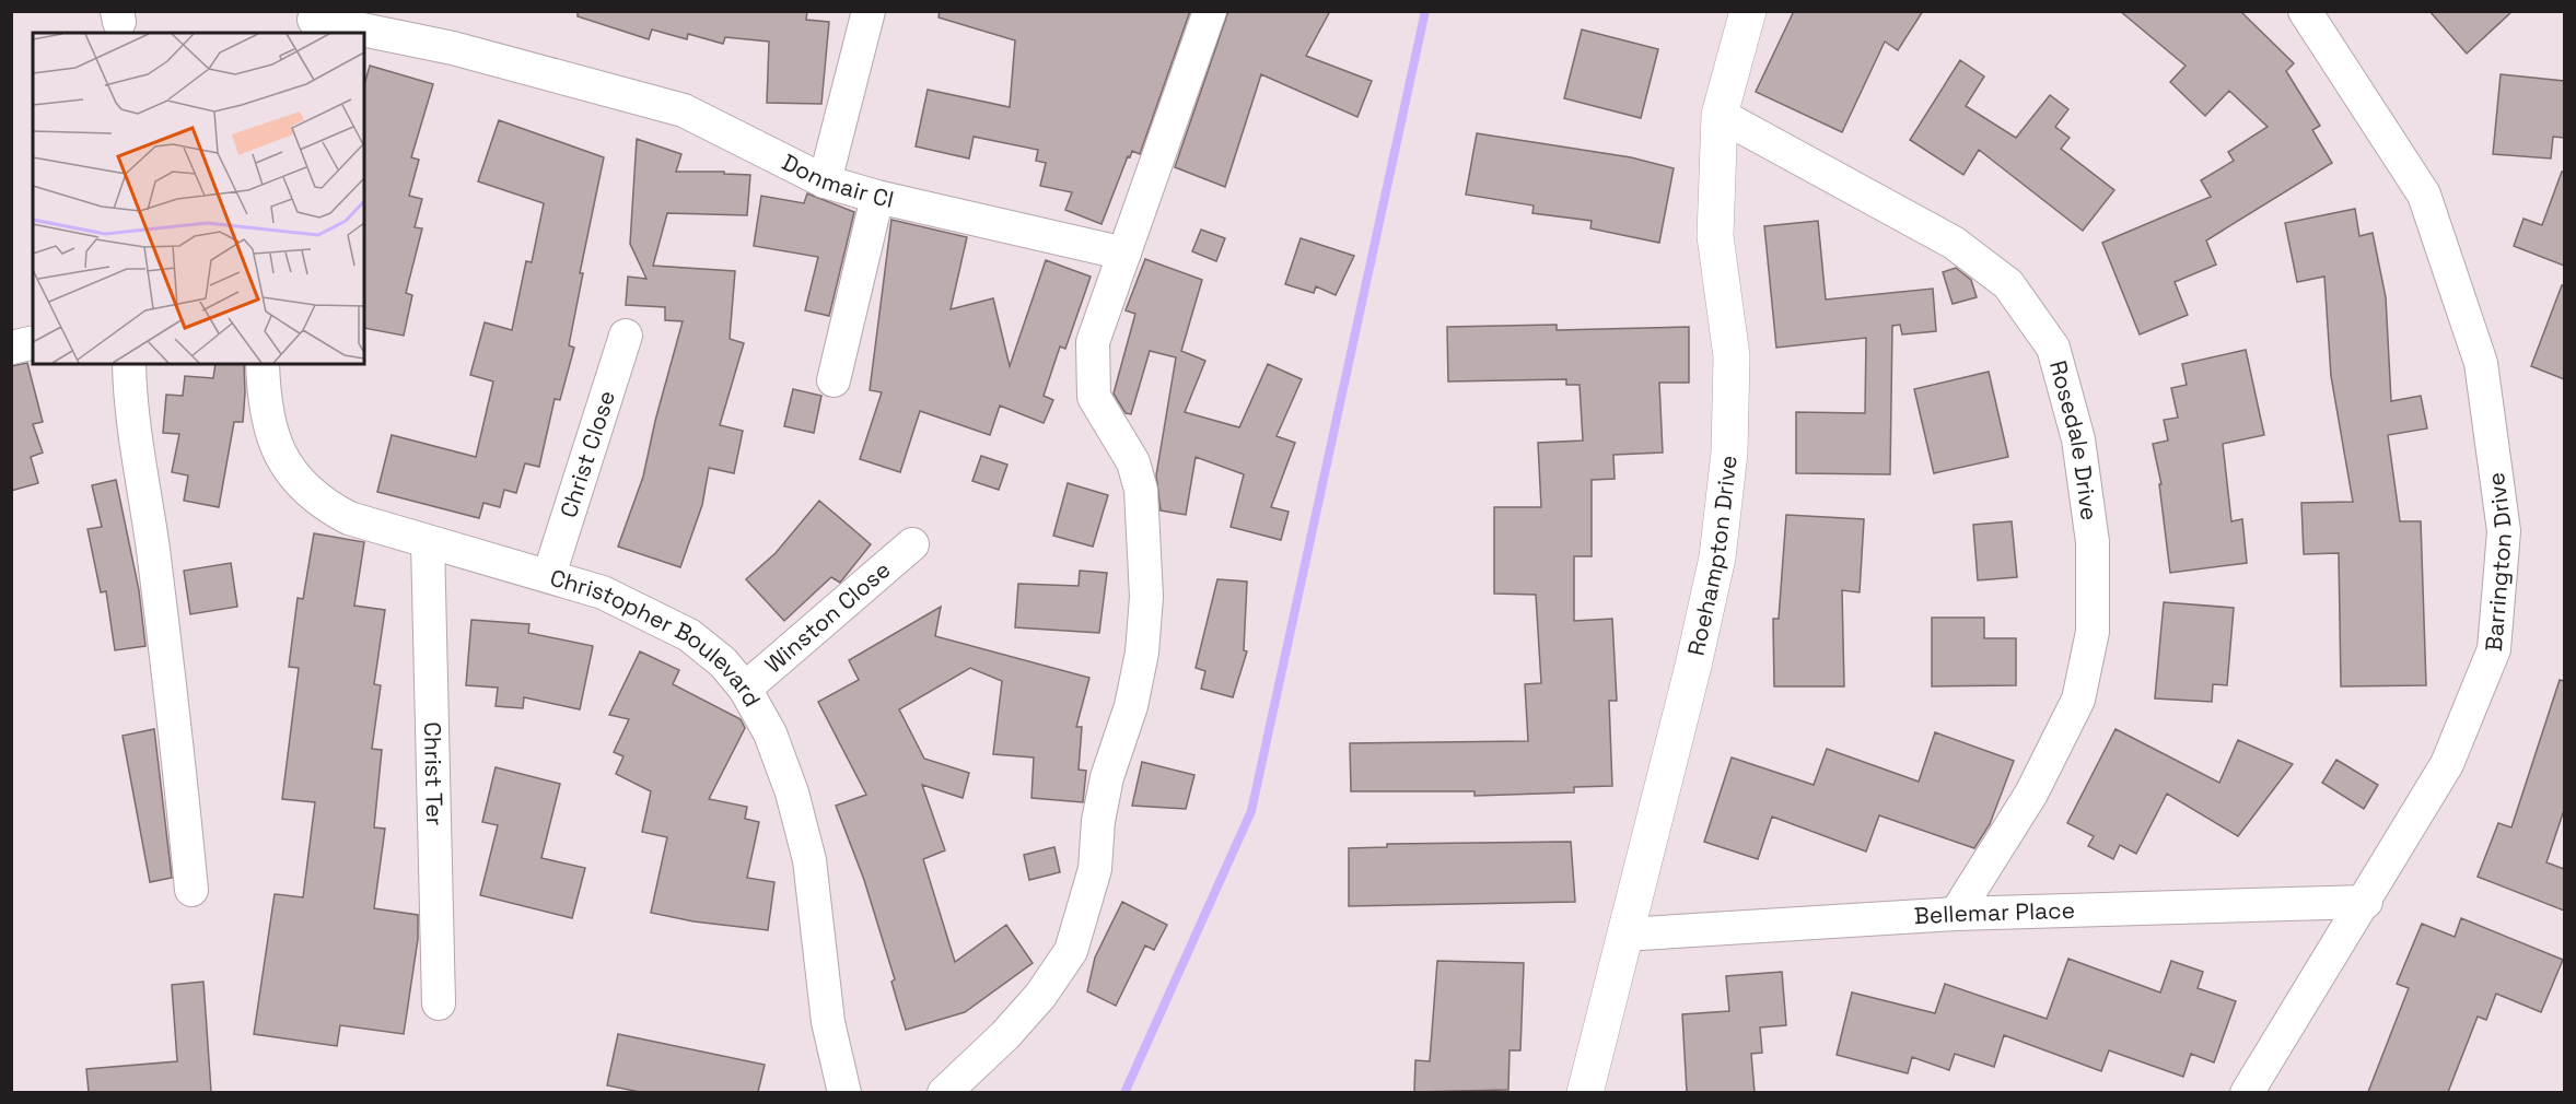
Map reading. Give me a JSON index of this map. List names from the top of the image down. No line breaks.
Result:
{"streets":{"street":["Donmair Cl","Rosedale Drive","Christ Close","Roehampton Drive","Barrington Drive","Winston Close","Christopher Boulevard","Christ Ter","Bellemar Place"]},"crossings":[["Rosedale Drive","Roehampton Drive"],["Rosedale Drive","Bellemar Place"],["Christ Close","Christopher Boulevard"],["Roehampton Drive","Bellemar Place"],["Barrington Drive","Bellemar Place"],["Winston Close","Christopher Boulevard"],["Christopher Boulevard","Christ Ter"]]}
